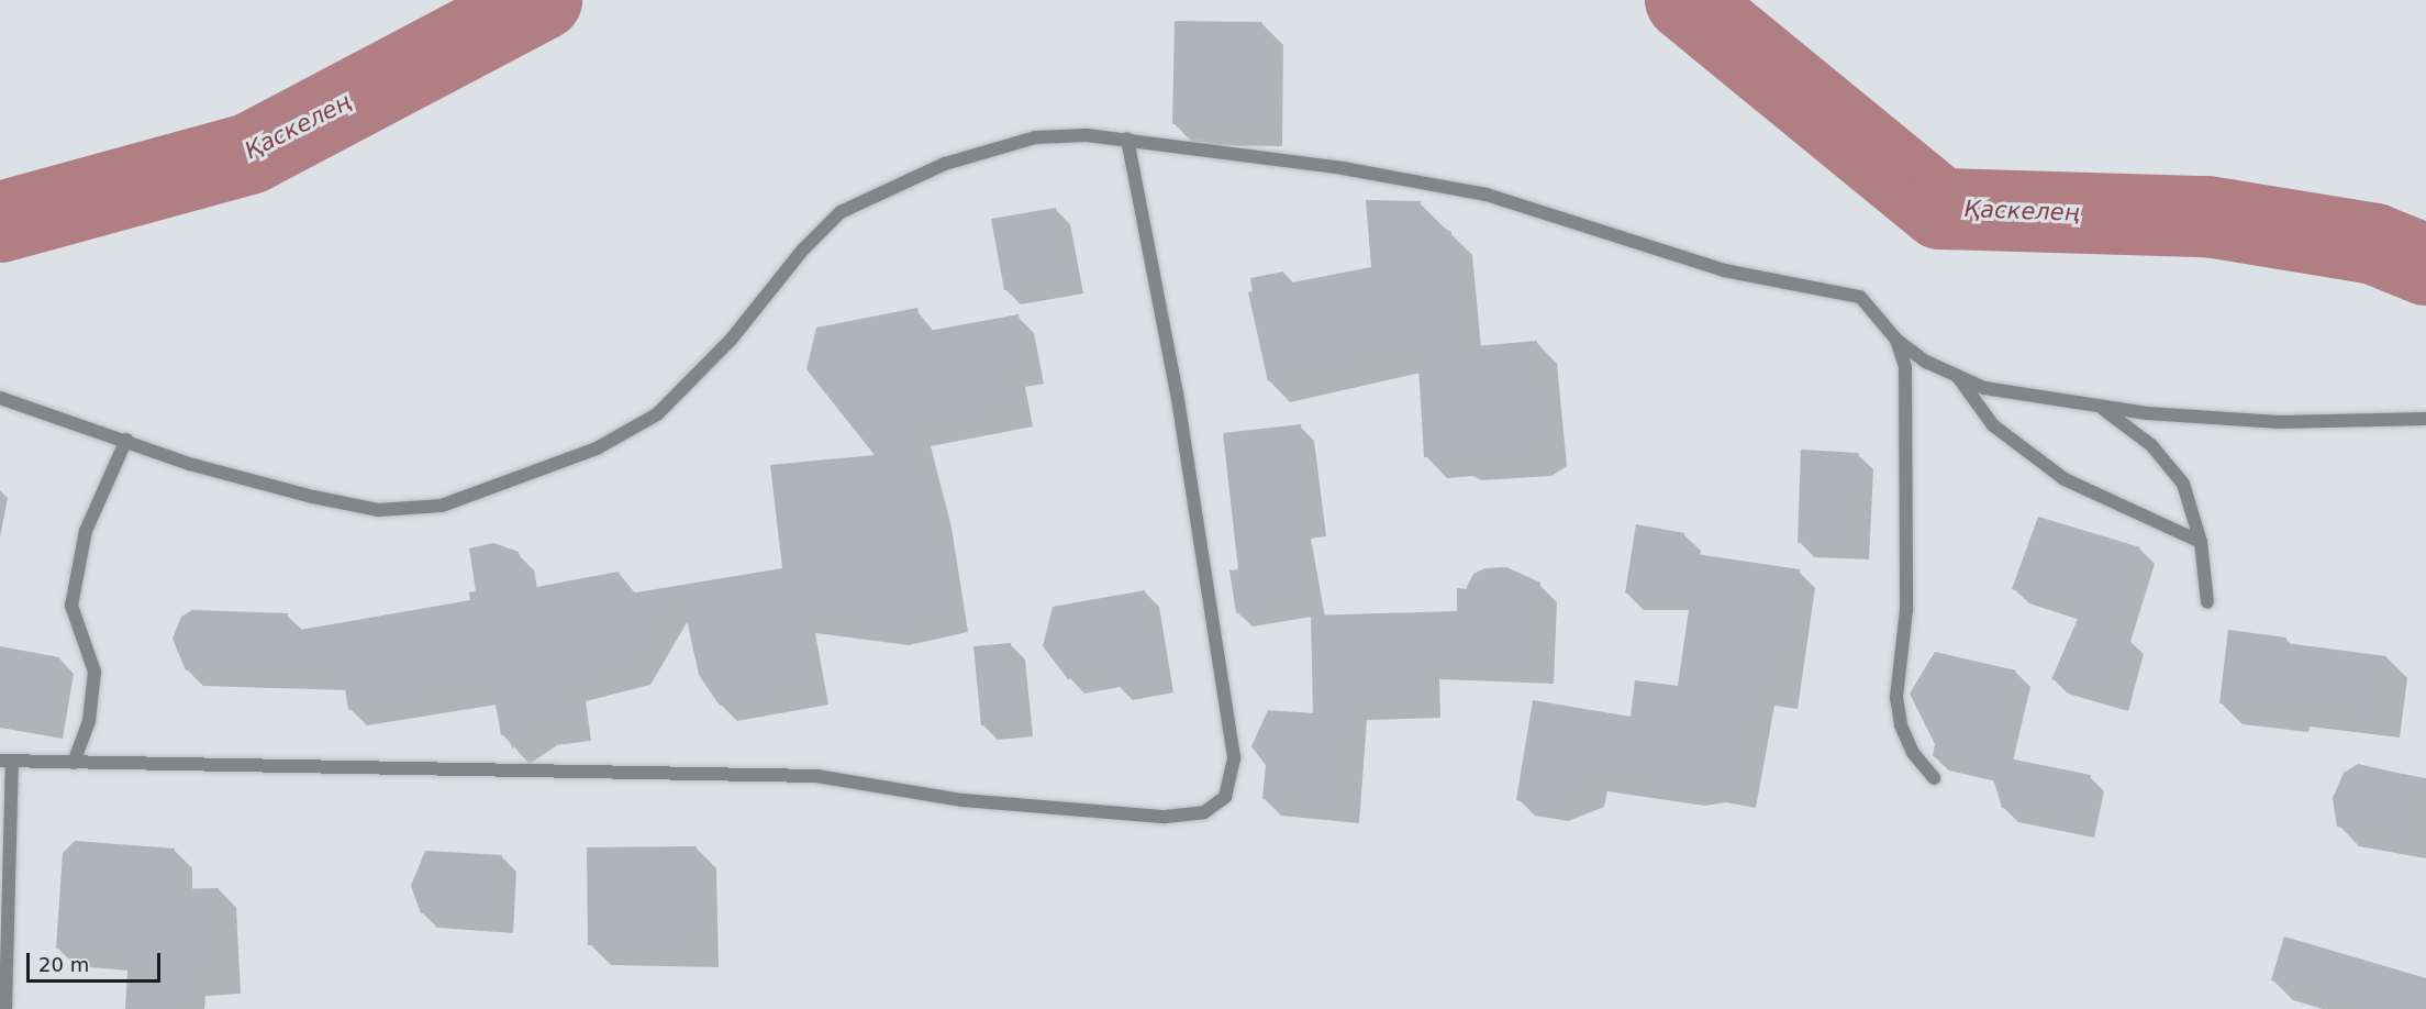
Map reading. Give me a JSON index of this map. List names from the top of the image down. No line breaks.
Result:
{"water":["Қаскелең"],"scale_bar":"20 m"}
